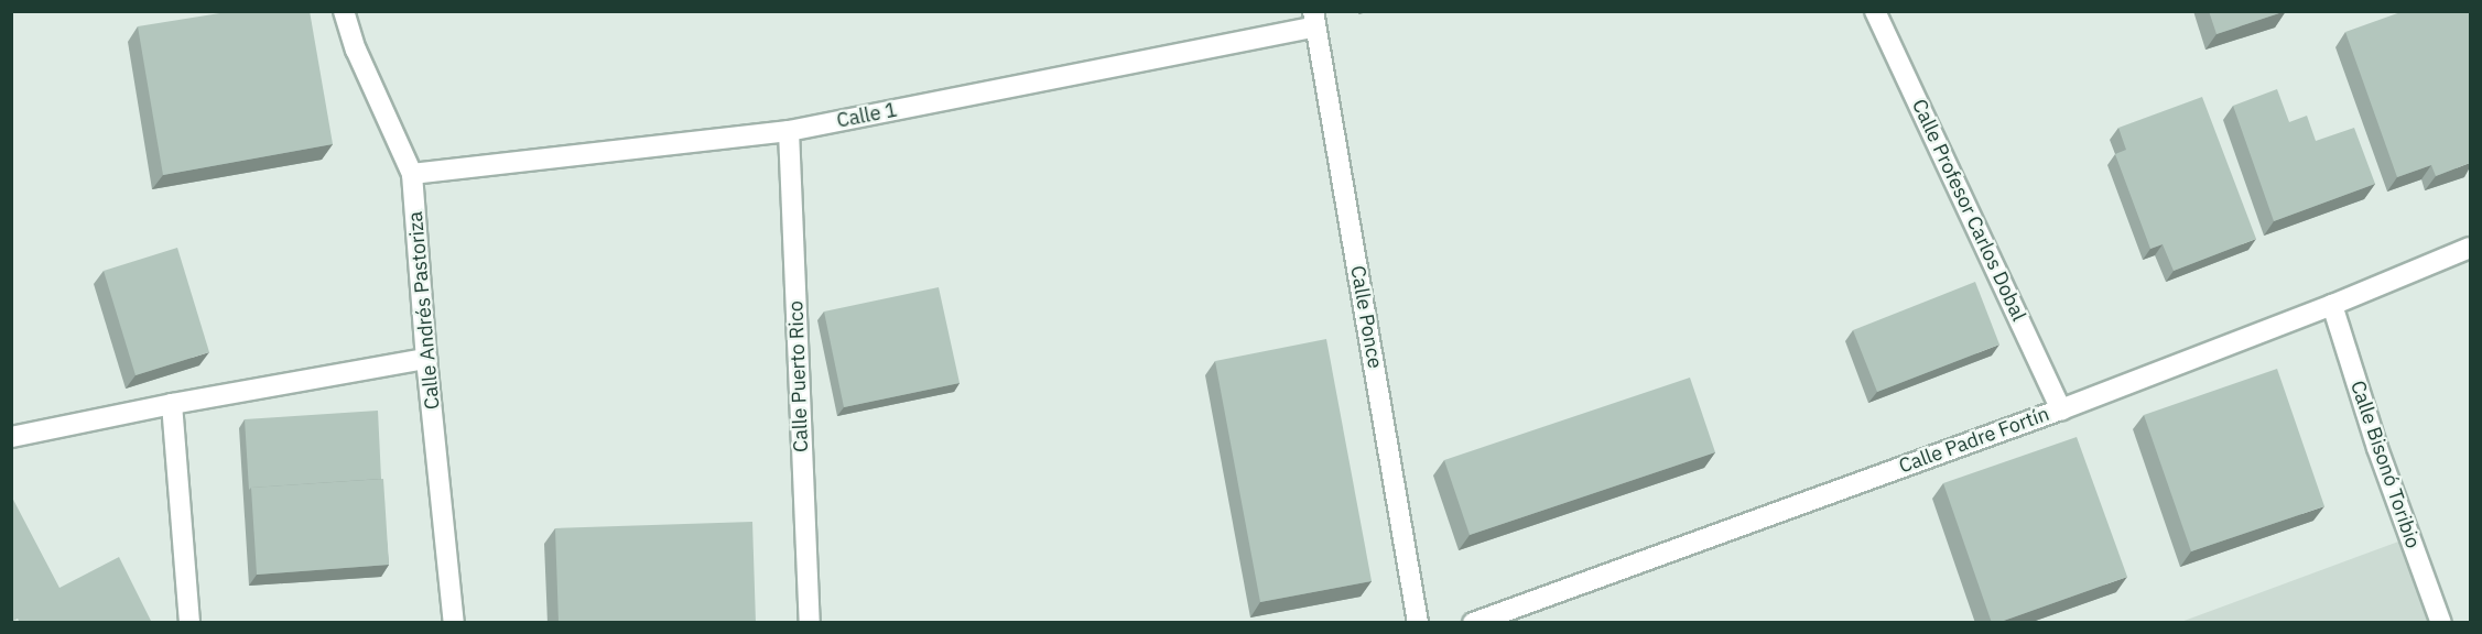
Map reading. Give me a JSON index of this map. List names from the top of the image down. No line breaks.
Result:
{"streets":{"street":["Calle 1","Calle Profesor Carlos Dobal","Calle Andrés Pastoriza","Calle Ponce","Calle Puerto Rico","Calle Padre Fortín","Calle Bisonó Toribio"]},"crossings":[["Calle 1","Calle Andrés Pastoriza"],["Calle 1","Calle Ponce"],["Calle 1","Calle Puerto Rico"],["Calle Profesor Carlos Dobal","Calle Padre Fortín"],["Calle Padre Fortín","Calle Bisonó Toribio"]]}
